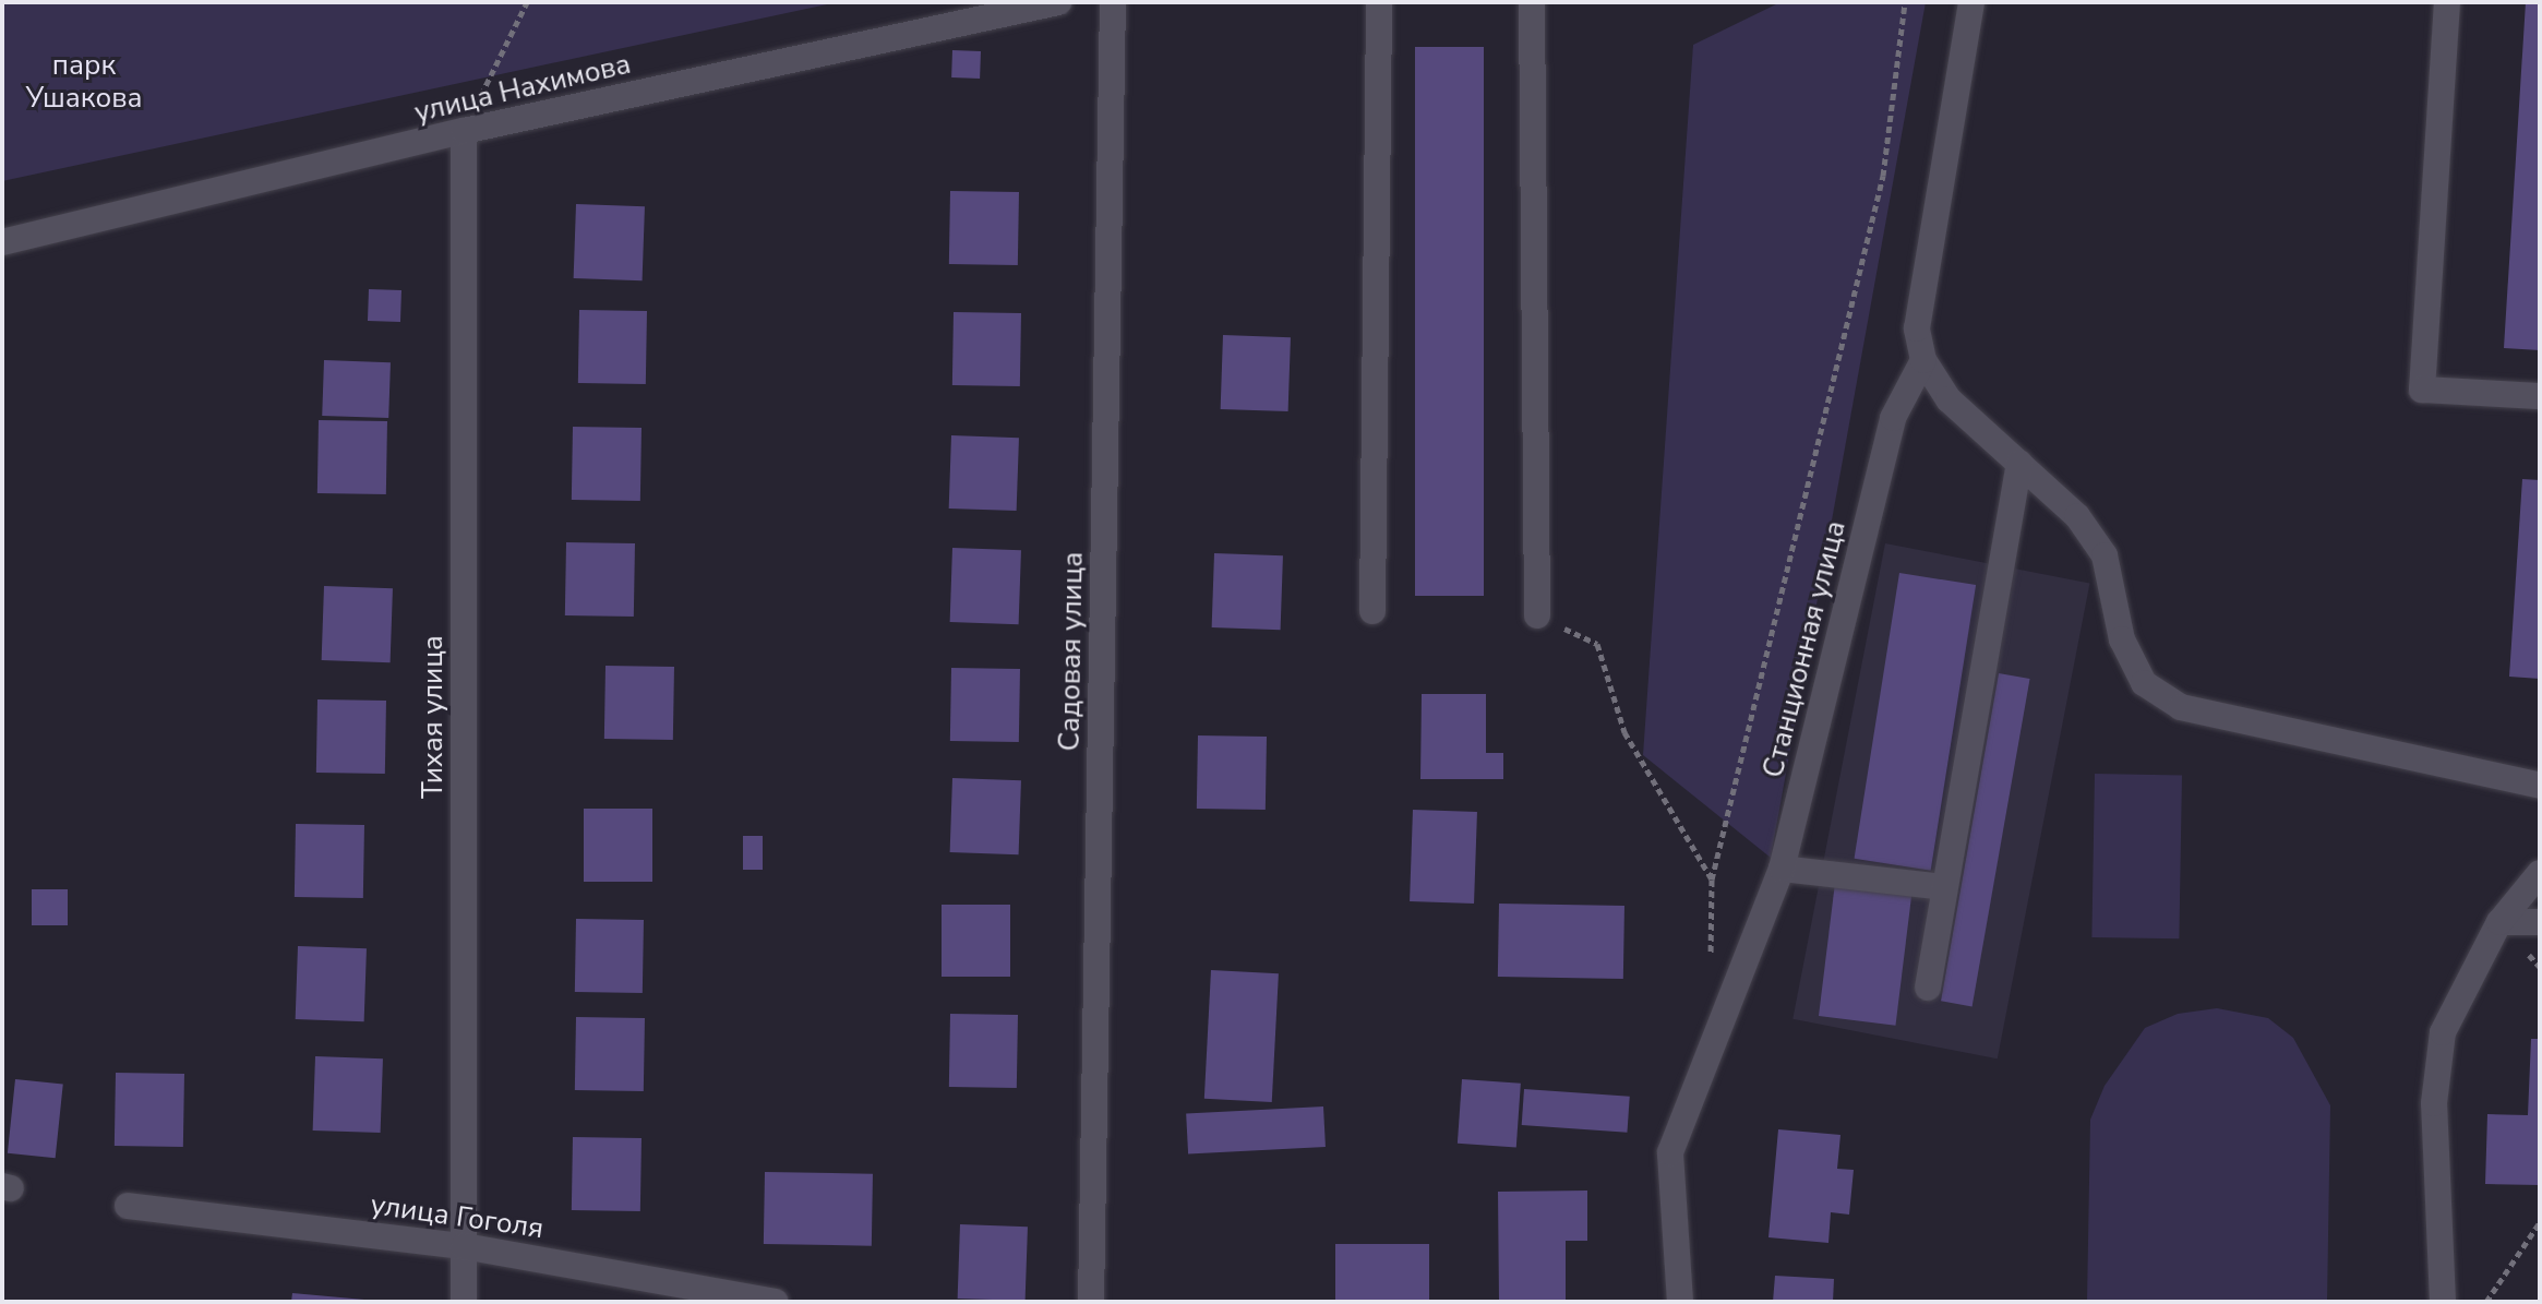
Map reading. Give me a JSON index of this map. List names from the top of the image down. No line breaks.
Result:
{"streets":{"street":["улица Нахимова","Станционная улица","Садовая улица","Тихая улица","улица Гоголя"]},"crossings":[["улица Нахимова","Тихая улица"],["Тихая улица","улица Гоголя"]],"parks":["парк Ушакова"]}
